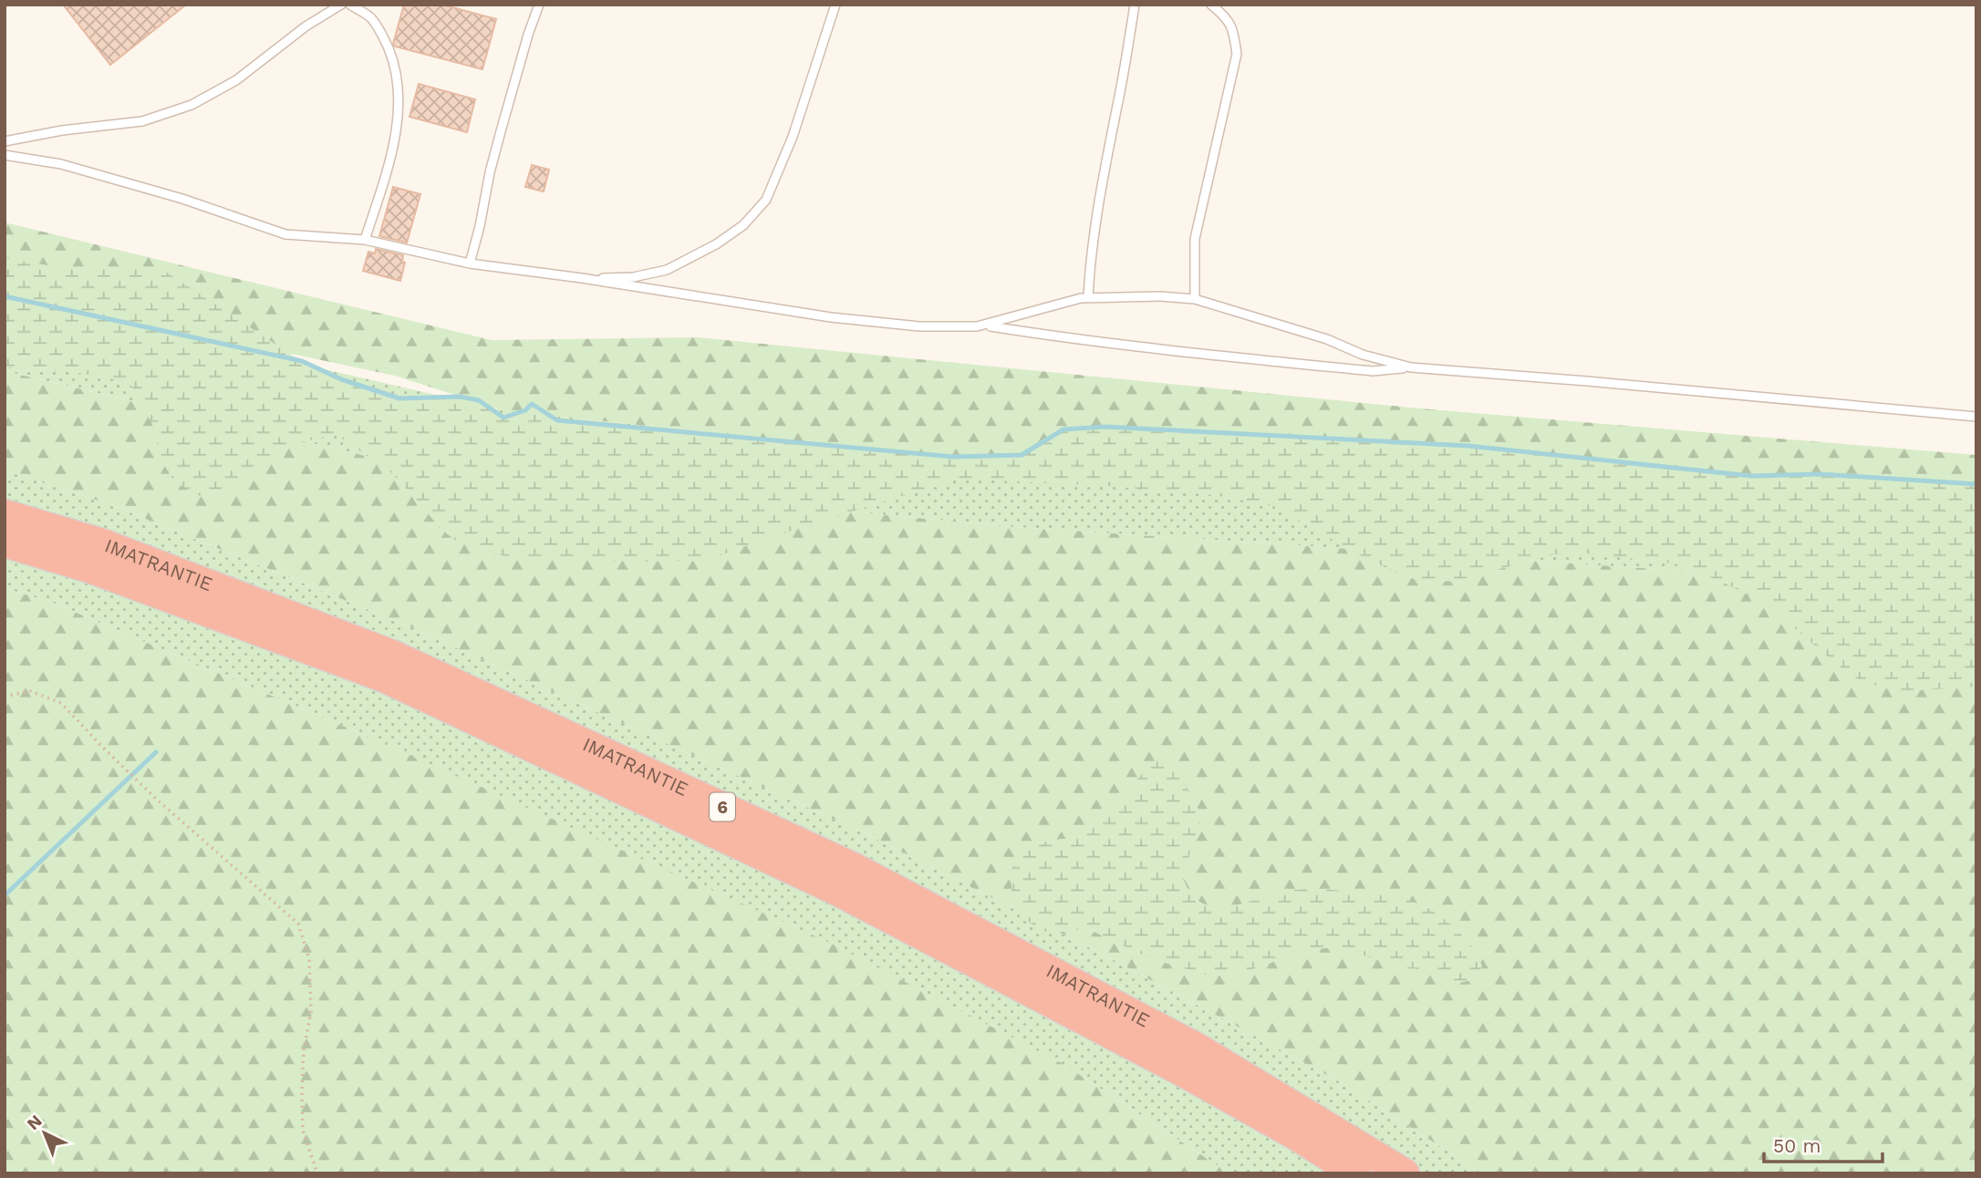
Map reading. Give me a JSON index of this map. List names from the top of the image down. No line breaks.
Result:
{"streets":{"highway":["IMATRANTIE","6"]},"scale_bar":"50 m","north":"top left"}
